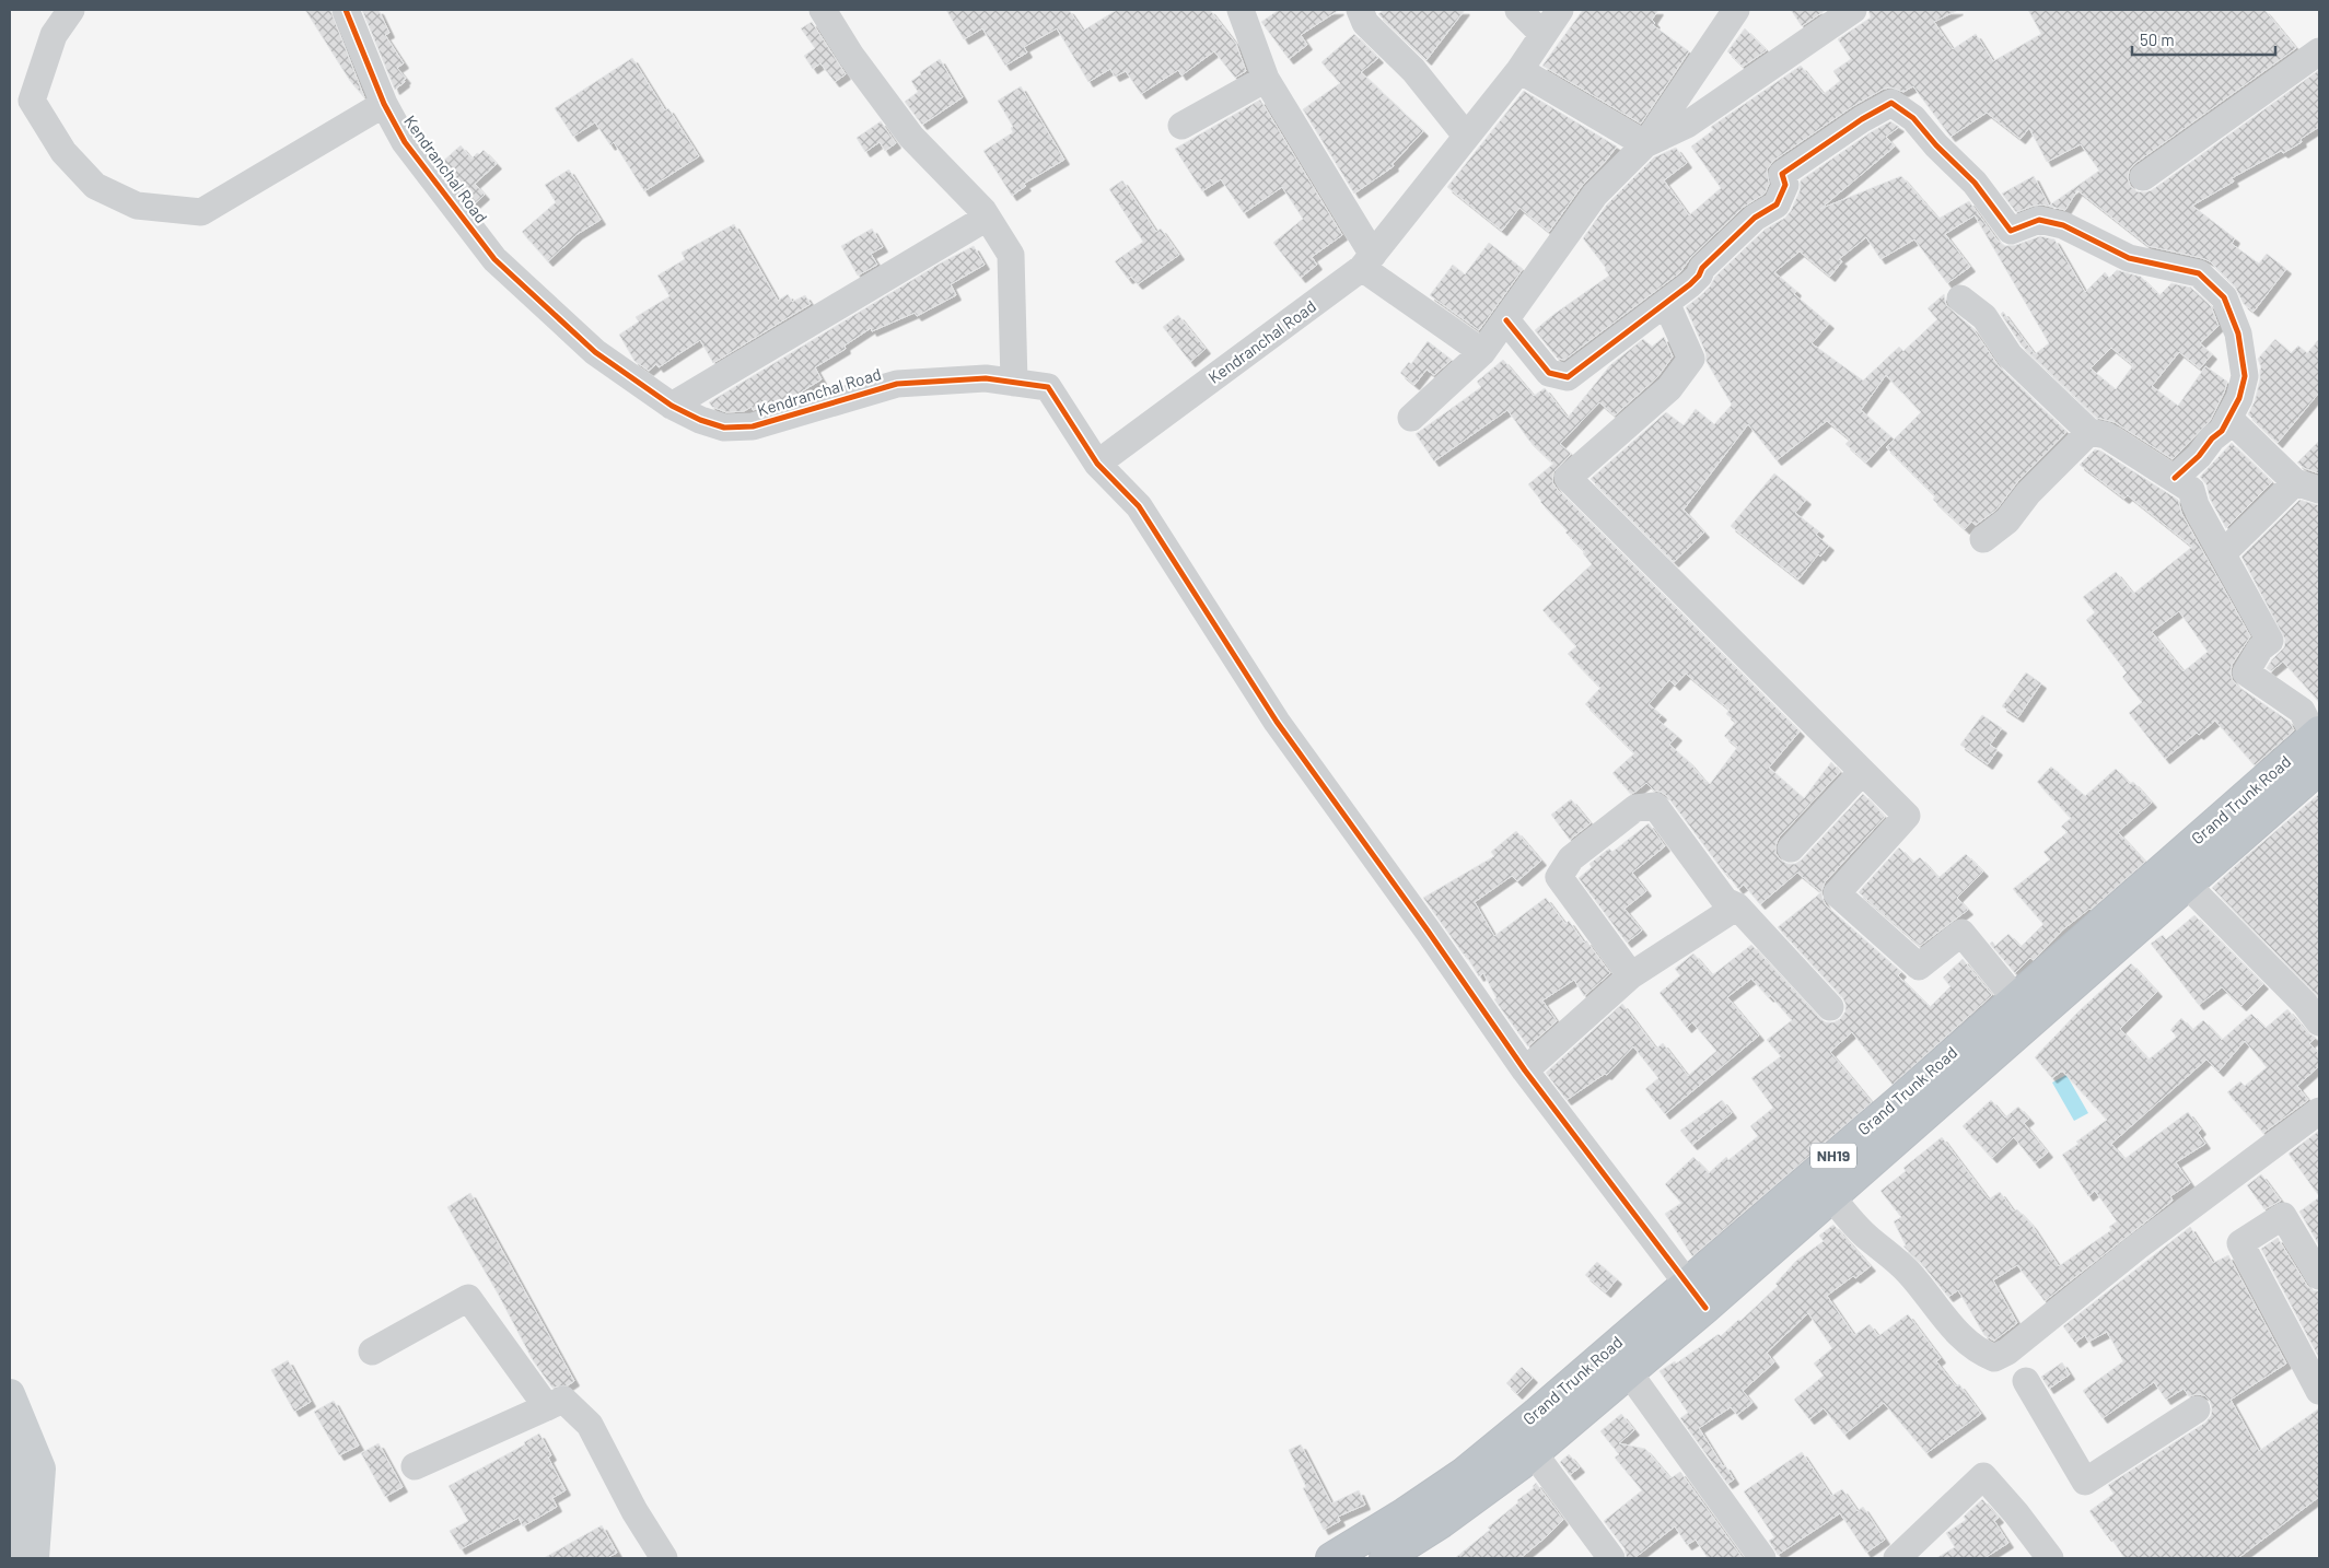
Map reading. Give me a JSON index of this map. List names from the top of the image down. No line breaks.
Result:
{"streets":{"highway":["Grand Trunk Road","NH19"],"street":["Kendranchal Road"]},"scale_bar":"50 m"}
